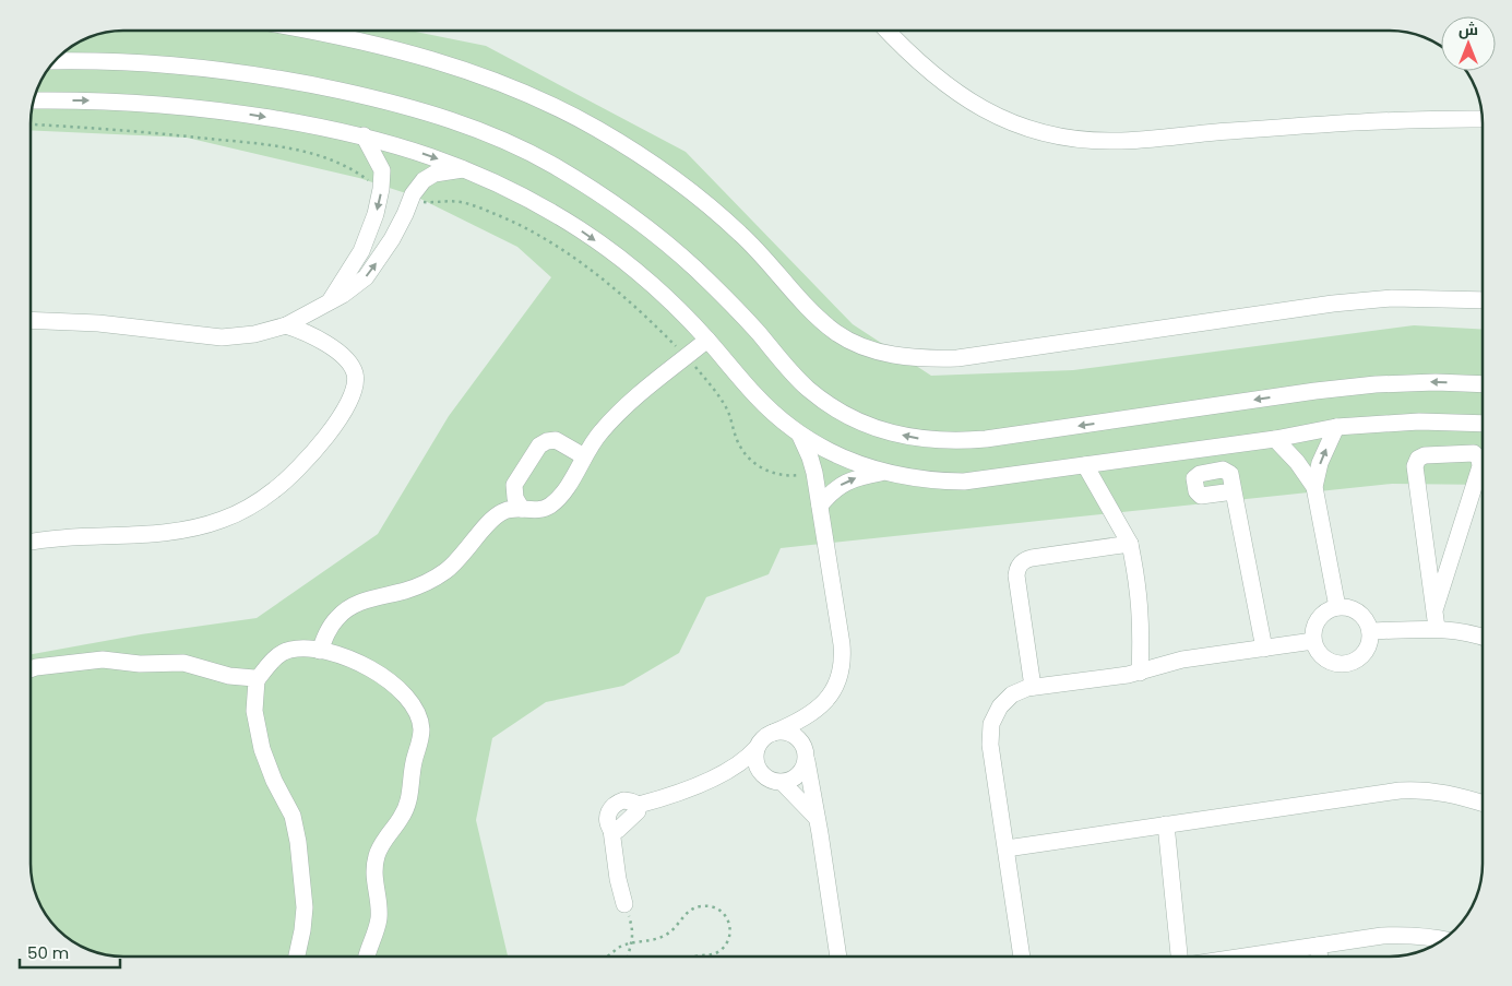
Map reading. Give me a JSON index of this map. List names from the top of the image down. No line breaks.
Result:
{"scale_bar":"50 m","north":"top"}
